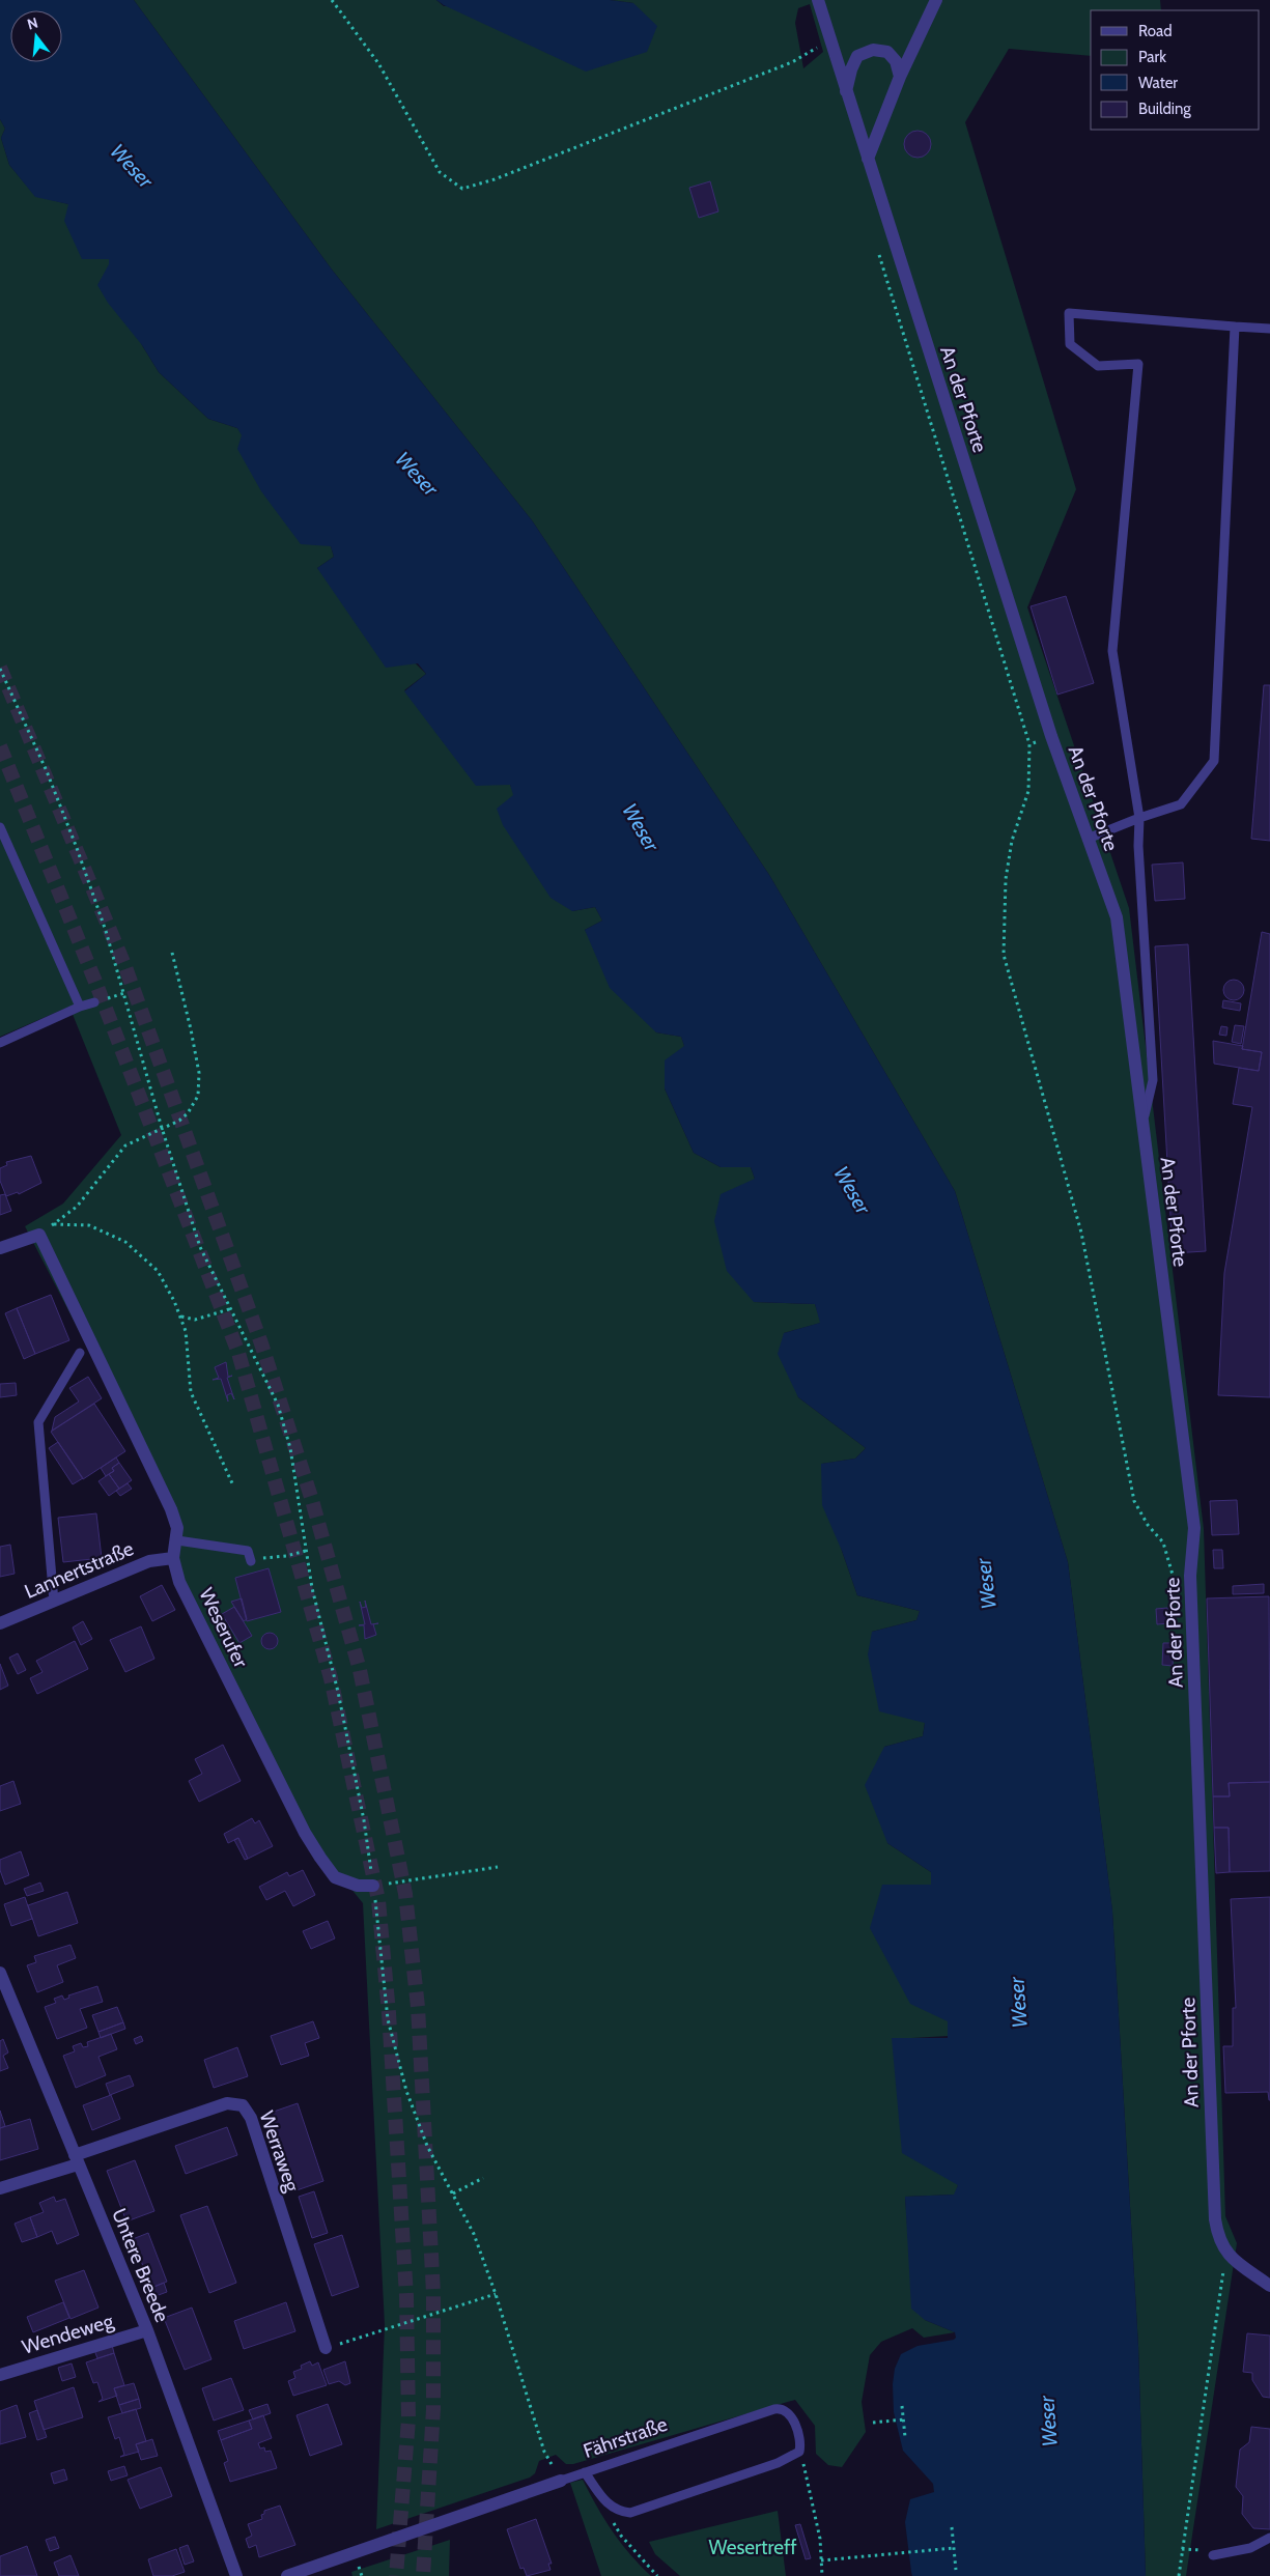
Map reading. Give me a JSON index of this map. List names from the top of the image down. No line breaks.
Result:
{"streets":{"street":["An der Pforte","Lannertstraße","Weserufer","Werraweg","Untere Breede","Wendeweg","Fährstraße"]},"crossings":[["Lannertstraße","Weserufer"],["Werraweg","Untere Breede"],["Untere Breede","Wendeweg"]],"water":["Weser"],"parks":["Wesertreff"],"legend":["Road","Park","Water","Building"],"north":"top"}
